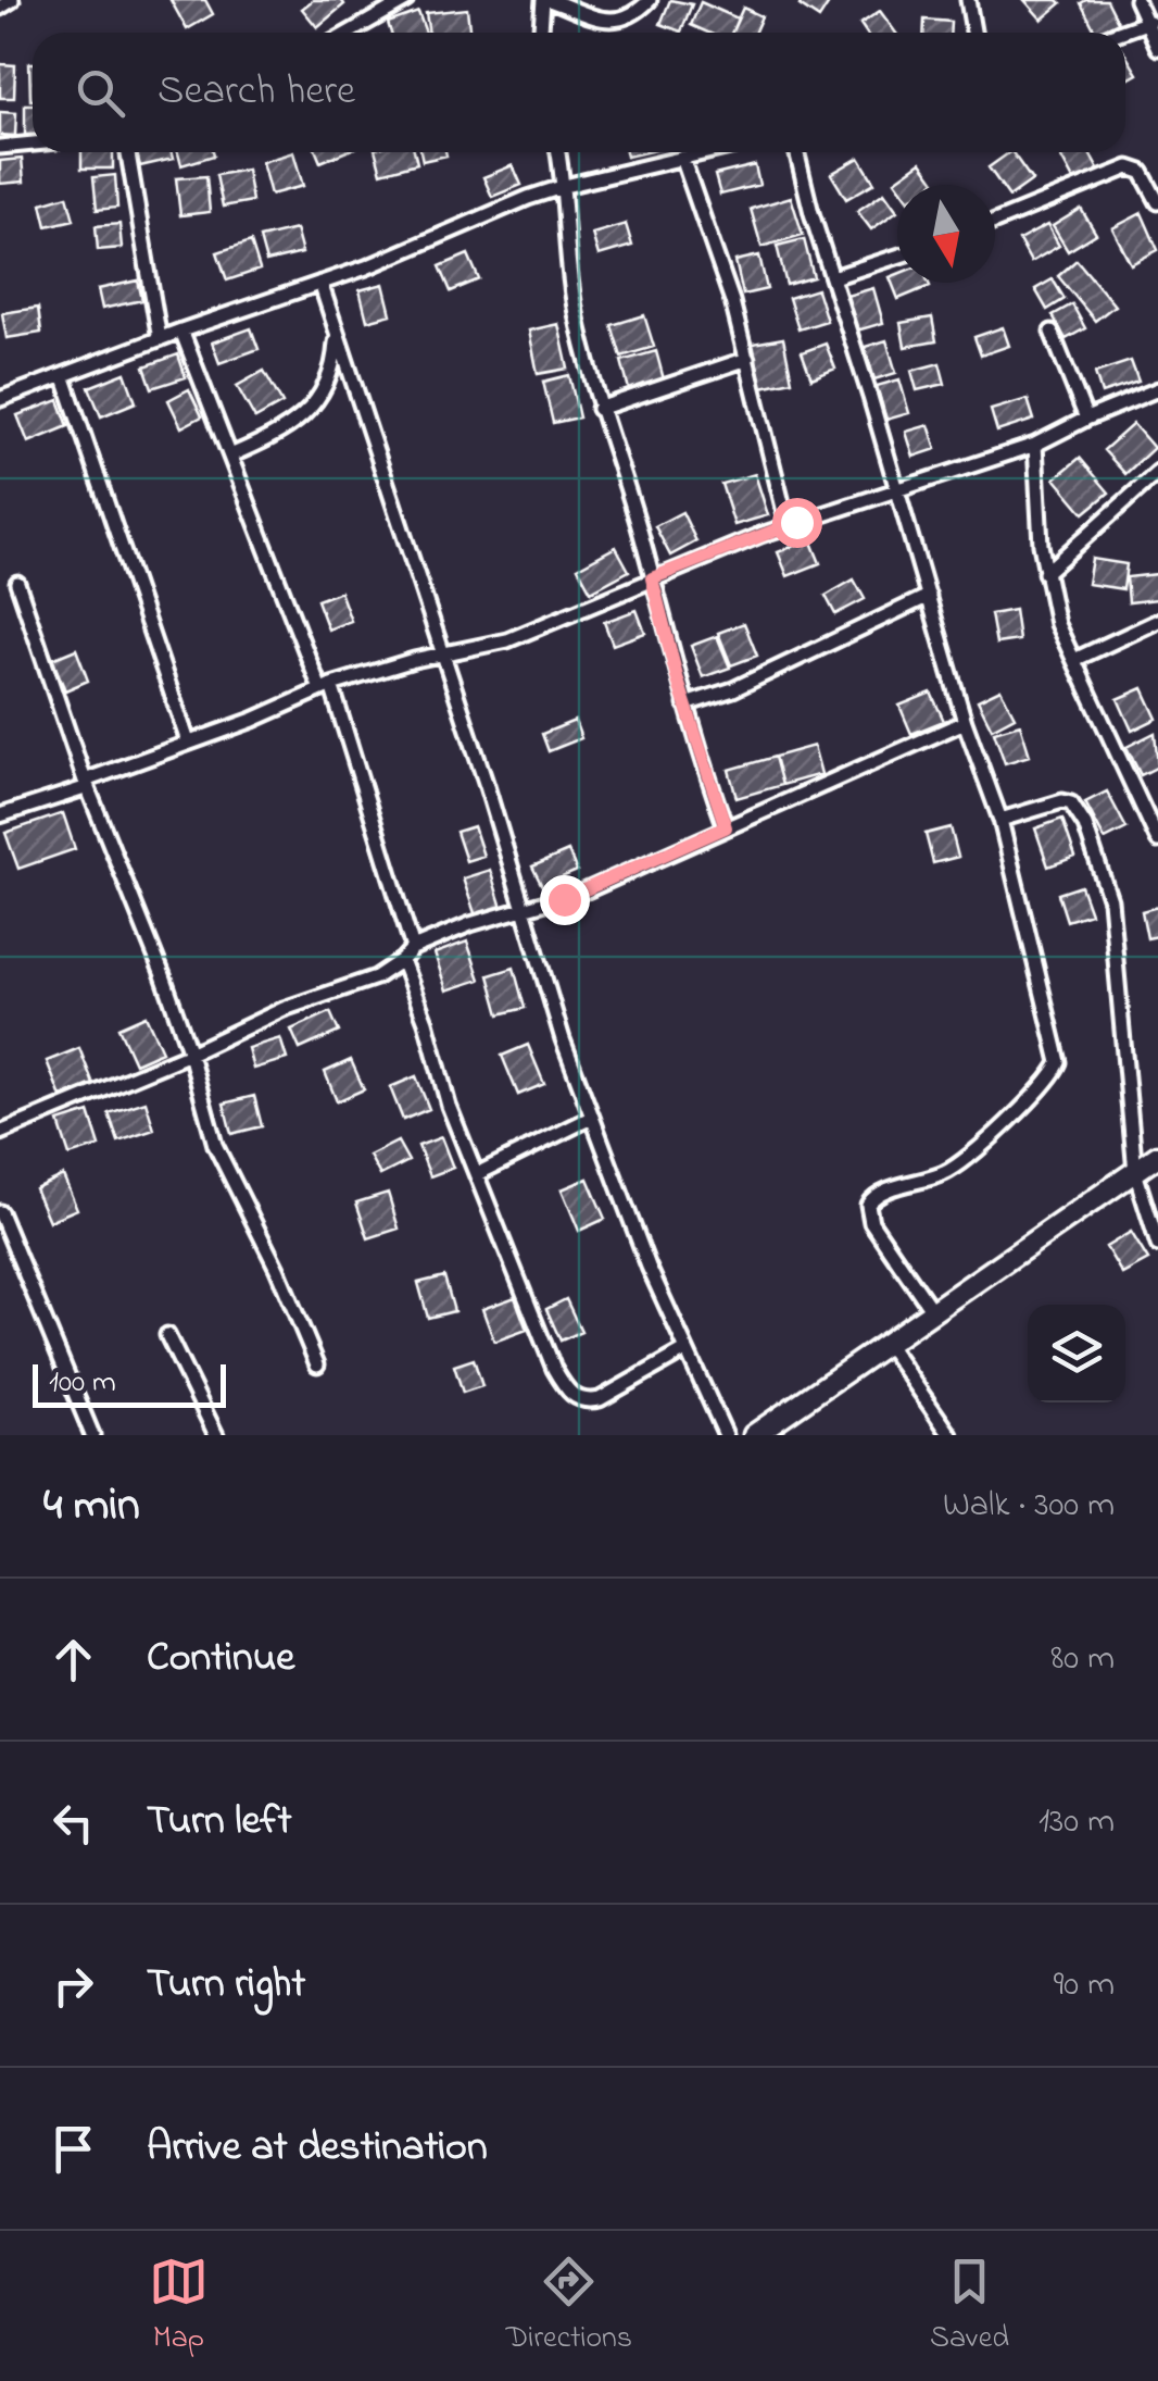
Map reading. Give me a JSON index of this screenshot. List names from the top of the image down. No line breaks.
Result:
{"scale_bar":"100 m","north":"bottom","page":{"search":"Search here","scale":"100 m","heading":["4 min","Walk · 300 m"],"list":[["Continue","80 m"],["Turn left","130 m"],["Turn right","90 m"],"Arrive at destination"],"nav":["Map","Directions","Saved"]}}
